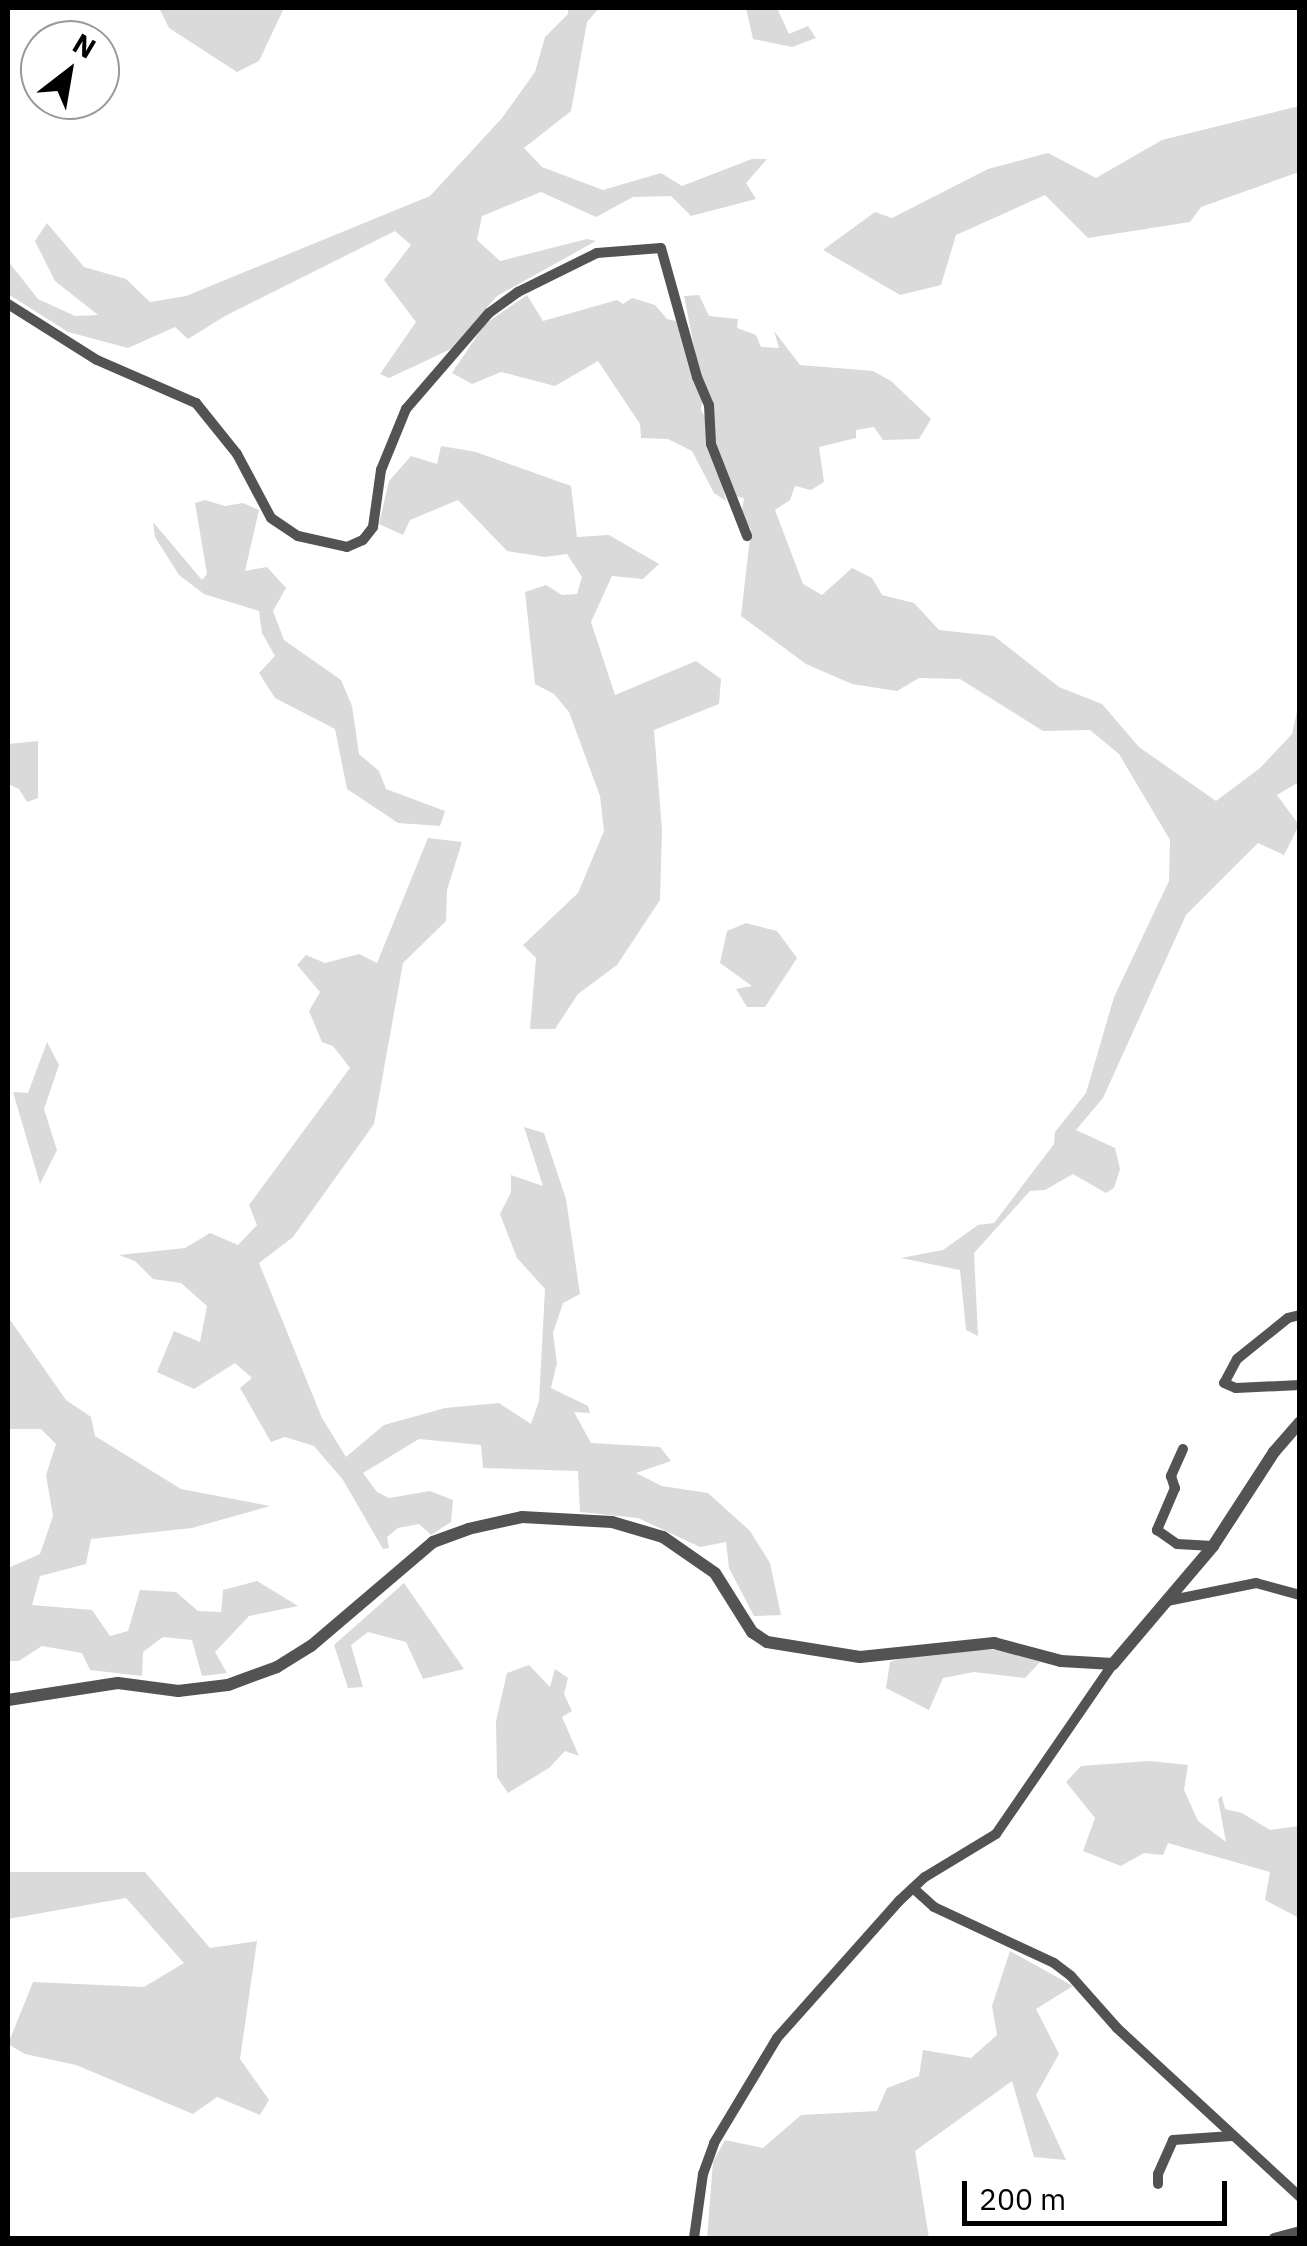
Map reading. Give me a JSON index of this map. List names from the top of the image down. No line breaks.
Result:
{"scale_bar":"200 m","north":"top right"}
